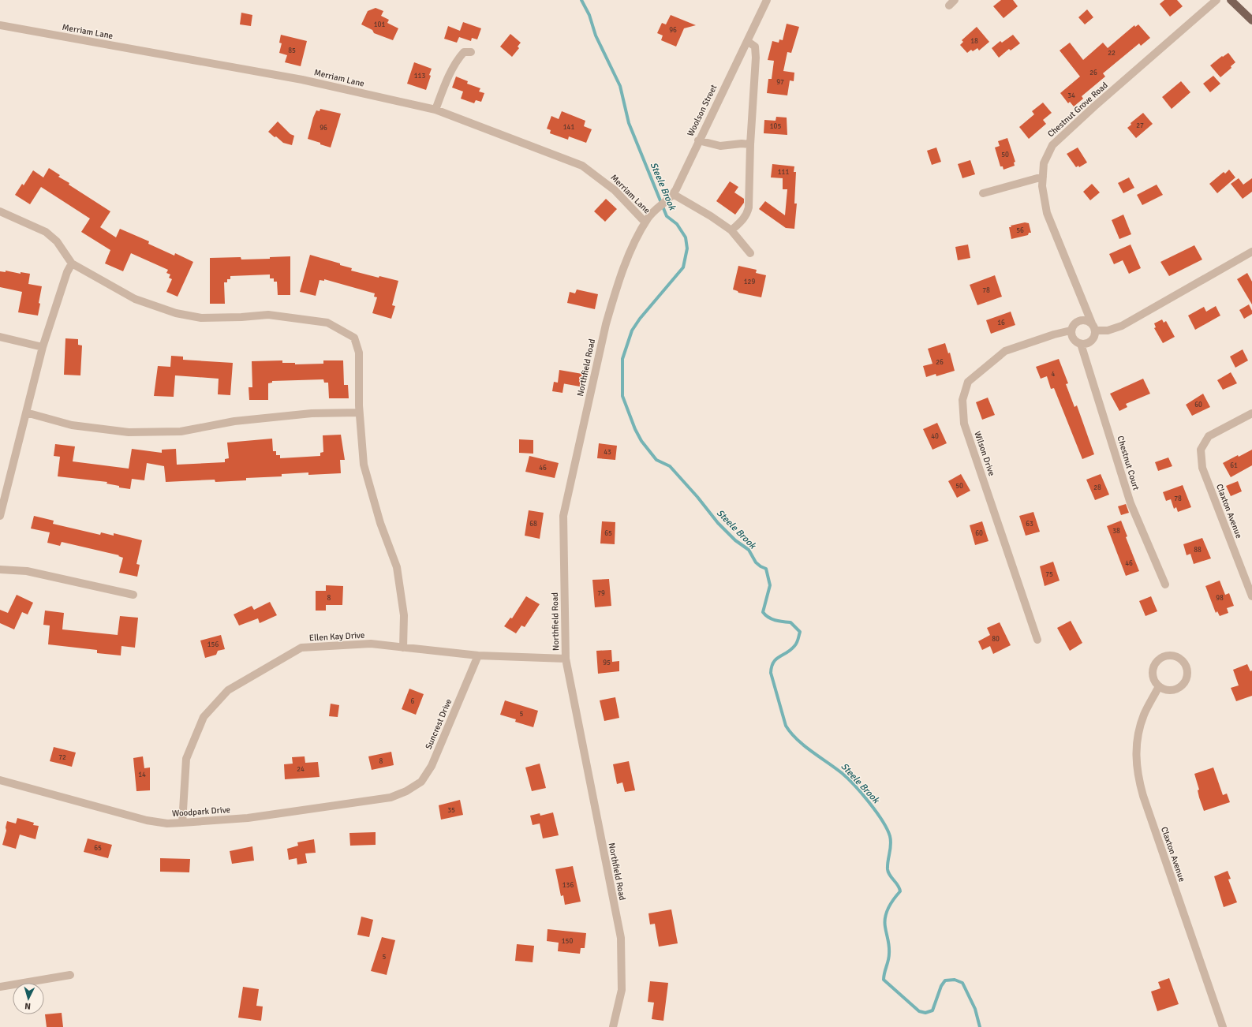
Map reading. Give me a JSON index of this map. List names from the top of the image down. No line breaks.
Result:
{"streets":{"street":["Merriam Lane","Chestnut Grove Road","Woolson Street","Northfield Road","Wilson Drive","Chestnut Court","Claxton Avenue","Ellen Kay Drive","Suncrest Drive","Woodpark Drive"]},"crossings":[["Merriam Lane","Woolson Street"],["Merriam Lane","Northfield Road"],["Chestnut Grove Road","Wilson Drive"],["Chestnut Grove Road","Chestnut Court"],["Woolson Street","Northfield Road"],["Northfield Road","Ellen Kay Drive"],["Wilson Drive","Chestnut Court"],["Ellen Kay Drive","Suncrest Drive"],["Ellen Kay Drive","Woodpark Drive"],["Suncrest Drive","Woodpark Drive"]],"water":["Steele Brook"],"house_numbers":["101","96","18","85","22","26","113","97","34","27","105","141","96","50","111","56","129","78","16","26","4","60","40","43","61","46","50","28","78","68","63","38","65","60","88","46","75","79","8","98","80","156","95","6","5","72","8","24","14","35","65","136","150","5"],"north":"bottom"}
